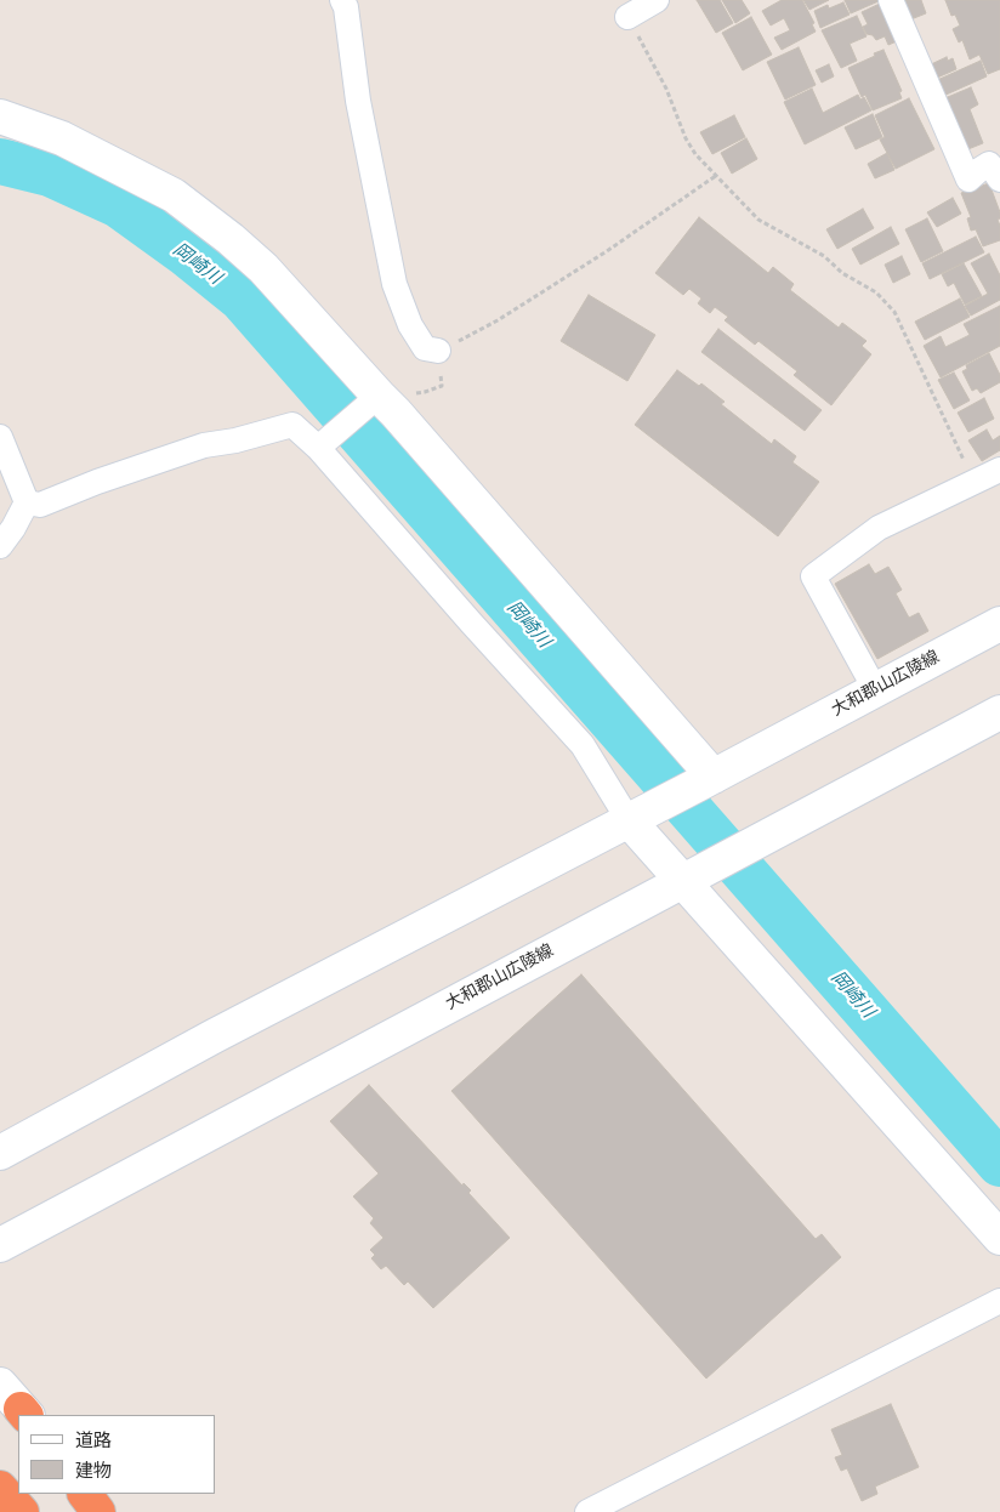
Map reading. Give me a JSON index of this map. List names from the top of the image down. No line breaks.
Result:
{"streets":{"main road":["大和郡山広陵線"]},"water":["岡崎川"],"legend":["道路","建物"]}
